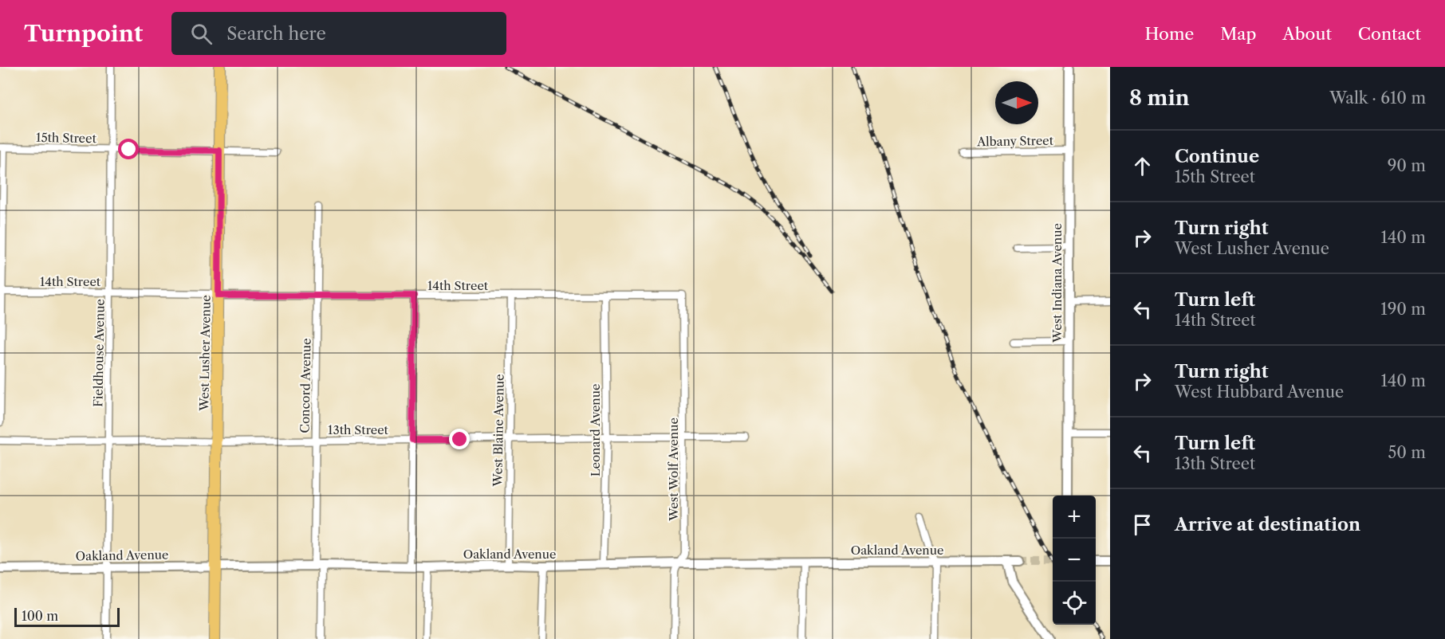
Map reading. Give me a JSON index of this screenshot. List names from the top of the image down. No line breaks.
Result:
{"streets":{"main road":["West Lusher Avenue"],"street":["15th Street","Albany Street","14th Street","West Indiana Avenue","Fieldhouse Avenue","Concord Avenue","13th Street","West Blaine Avenue","Leonard Avenue","West Wolf Avenue","Oakland Avenue"]},"crossings":[["15th Street","Fieldhouse Avenue"],["15th Street","West Lusher Avenue"],["Albany Street","West Indiana Avenue"],["14th Street","Fieldhouse Avenue"],["14th Street","West Lusher Avenue"],["14th Street","Concord Avenue"],["14th Street","West Blaine Avenue"],["14th Street","Leonard Avenue"],["14th Street","West Wolf Avenue"],["Fieldhouse Avenue","13th Street"],["Fieldhouse Avenue","Oakland Avenue"],["West Lusher Avenue","13th Street"],["West Lusher Avenue","Oakland Avenue"],["Concord Avenue","13th Street"],["Concord Avenue","Oakland Avenue"],["13th Street","West Blaine Avenue"],["13th Street","Leonard Avenue"],["13th Street","West Wolf Avenue"],["West Blaine Avenue","Oakland Avenue"],["Leonard Avenue","Oakland Avenue"],["West Wolf Avenue","Oakland Avenue"]],"scale_bar":"100 m","north":"right","page":{"header":"Turnpoint","search":"Search here","nav":["Home","Map","About","Contact"],"heading":["8 min","Walk · 610 m"],"list":[["Continue","15th Street","90 m"],["Turn right","West Lusher Avenue","140 m"],["Turn left","14th Street","190 m"],["Turn right","West Hubbard Avenue","140 m"],["Turn left","13th Street","50 m"],"Arrive at destination"],"map_buttons":["+","−"],"scale":"100 m"}}
